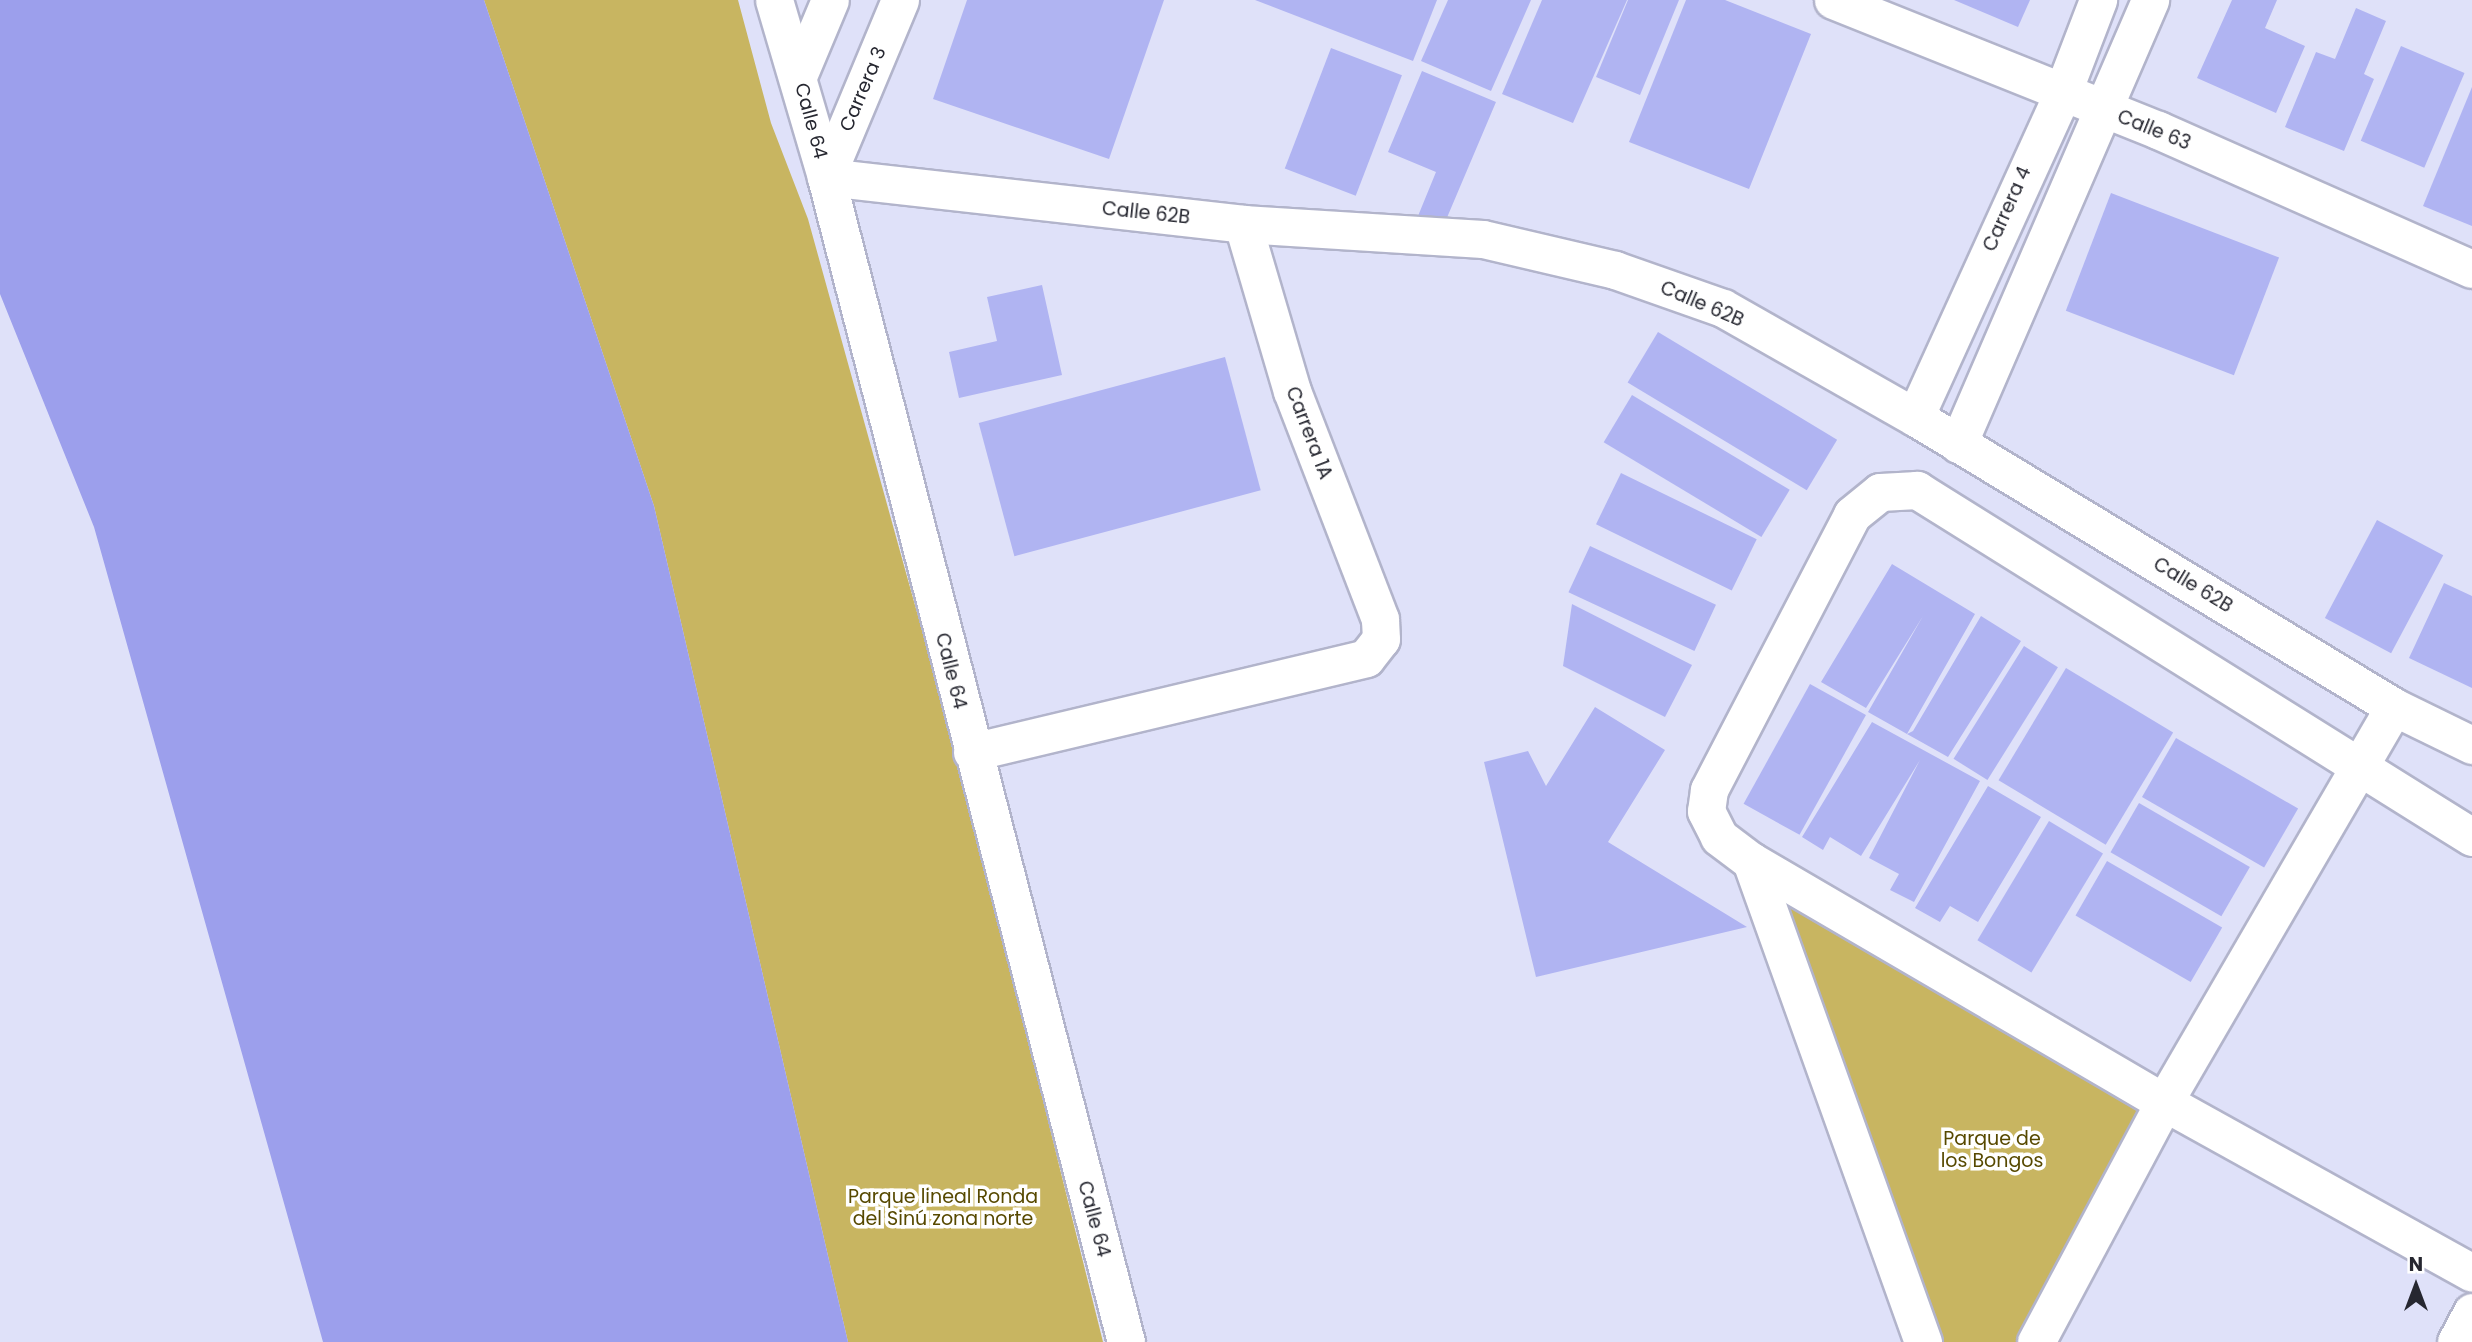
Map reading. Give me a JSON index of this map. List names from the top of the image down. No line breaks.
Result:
{"streets":{"street":["Carrera 3","Calle 64","Calle 63","Carrera 4","Calle 62B","Carrera 1A"]},"crossings":[["Carrera 3","Calle 64"],["Carrera 3","Calle 62B"],["Calle 64","Calle 62B"],["Calle 64","Carrera 1A"],["Calle 63","Carrera 4"],["Carrera 4","Calle 62B"],["Calle 62B","Carrera 1A"]],"parks":["Parque de los Bongos","Parque lineal Ronda del Sinú zona norte"],"north":"top"}
